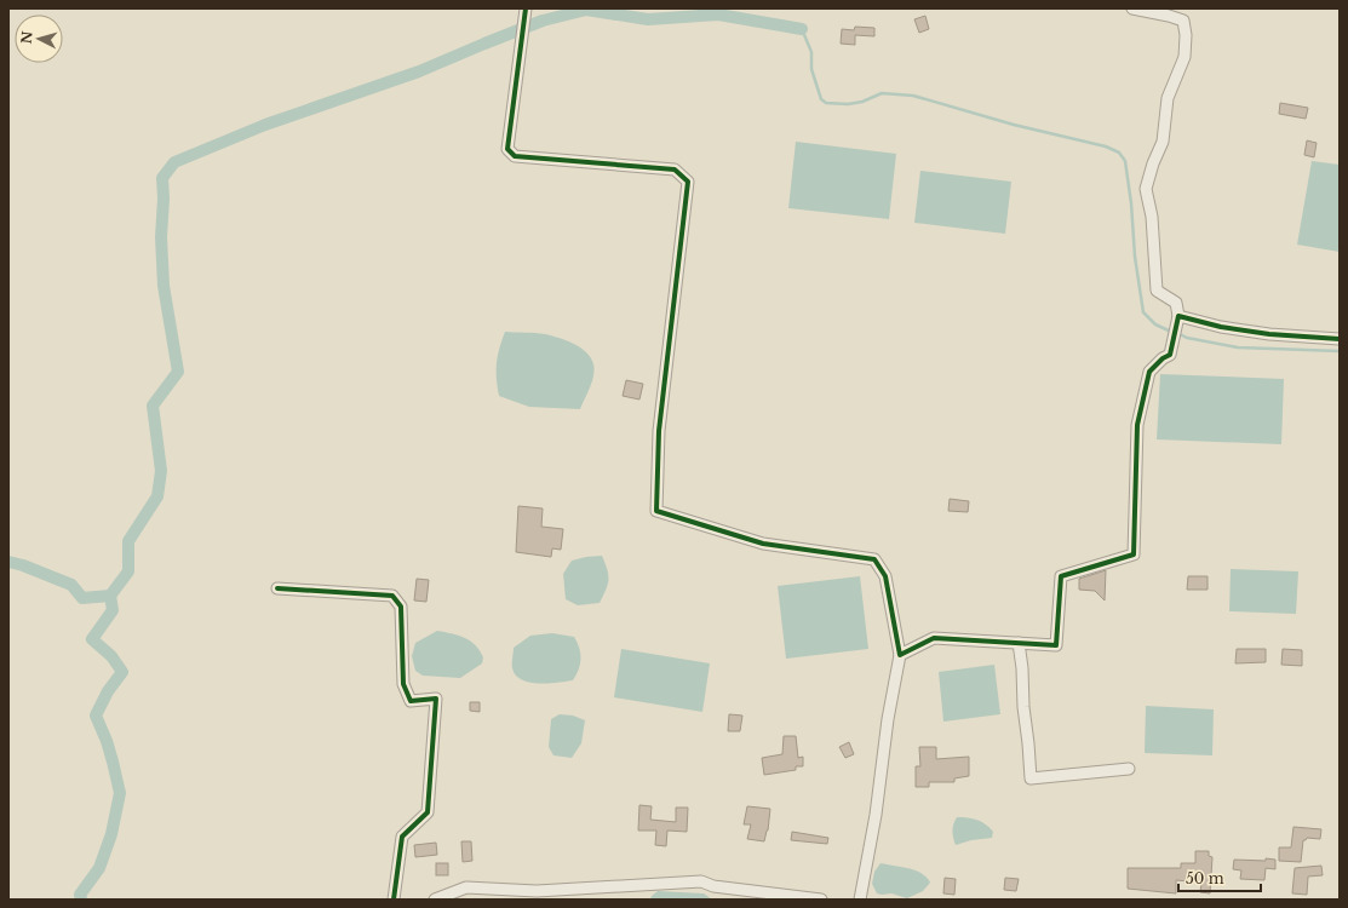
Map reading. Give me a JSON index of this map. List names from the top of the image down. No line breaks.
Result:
{"scale_bar":"50 m","north":"left"}
